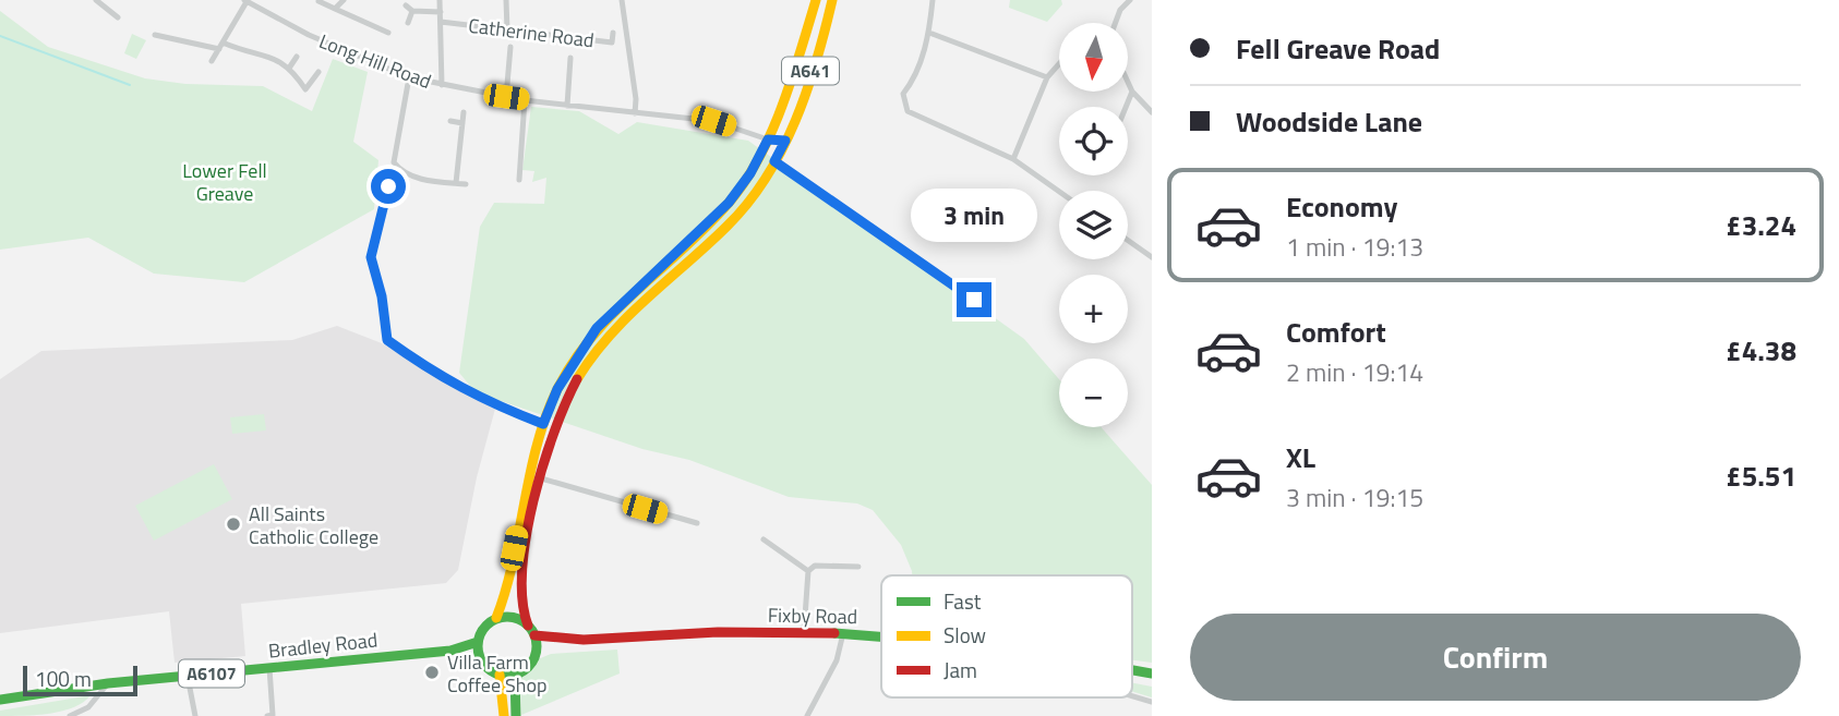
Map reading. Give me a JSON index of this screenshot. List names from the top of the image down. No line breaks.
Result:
{"streets":{"main road":["A641","Fixby Road","Bradley Road","A6107"],"street":["Catherine Road","Long Hill Road"]},"crossings":[["Long Hill Road","A641"],["A641","Fixby Road"],["A641","Bradley Road"],["Fixby Road","Bradley Road"]],"parks":["Lower Fell Greave"],"places":["All Saints Catholic College","Villa Farm Coffee Shop"],"legend":["Fast","Slow","Jam"],"scale_bar":"100 m","north":"bottom","page":{"banner":["Fell Greave Road","Woodside Lane"],"map_buttons":["+","−"],"list":[{"name":"Economy","note":"1 min · 19:13","value":"£3.24"},{"name":"Comfort","note":"2 min · 19:14","value":"£4.38"},{"name":"XL","note":"3 min · 19:15","value":"£5.51"}],"bubble":"3 min","buttons":"Confirm","scale":"100 m"}}
